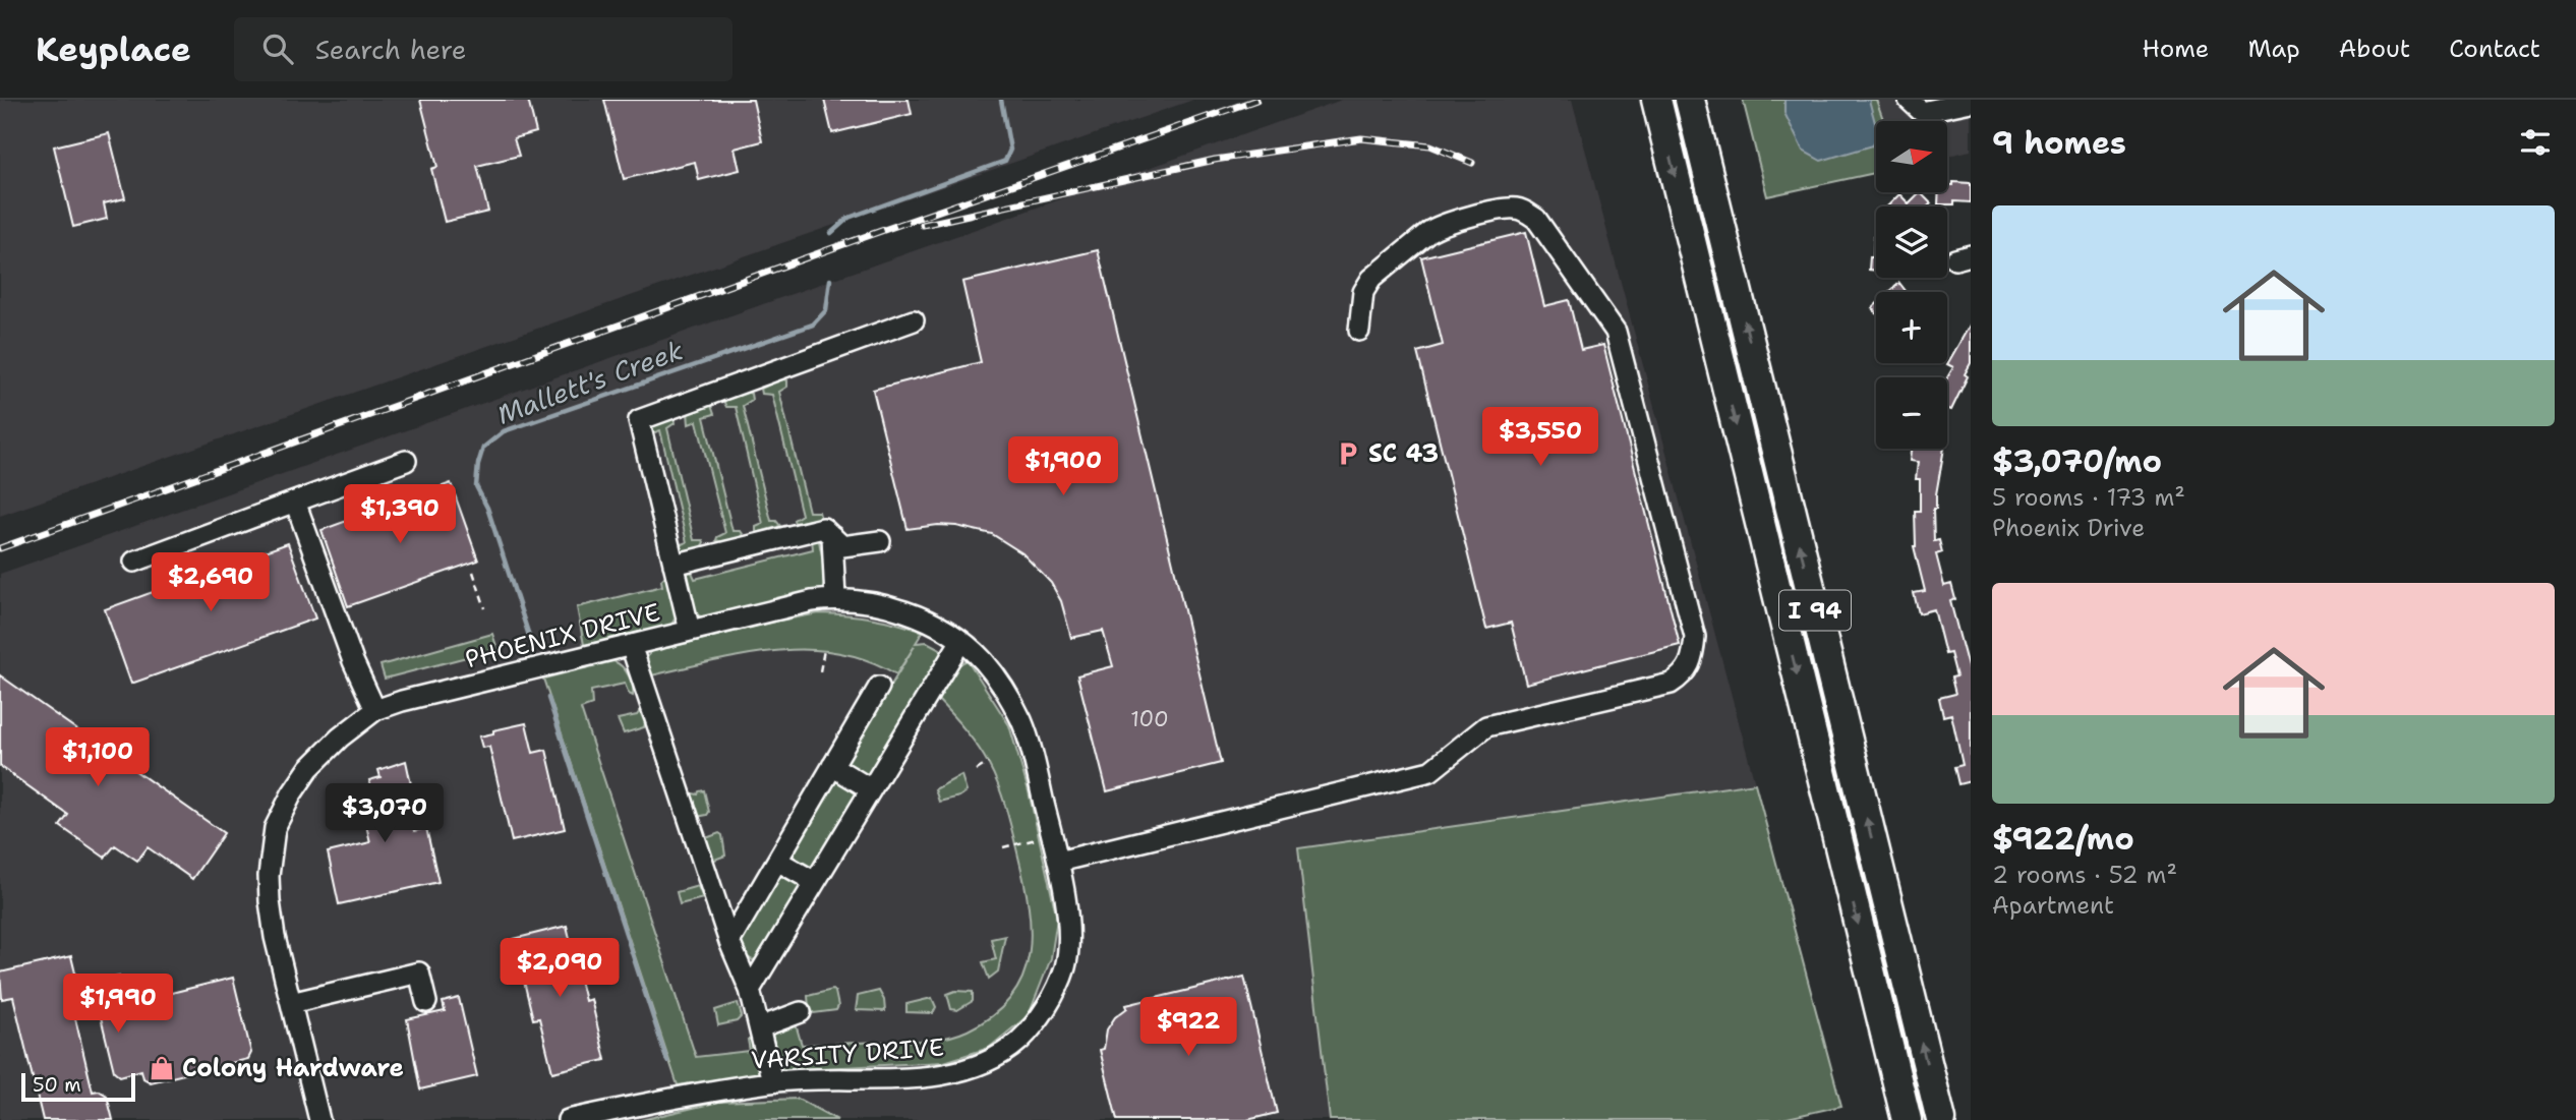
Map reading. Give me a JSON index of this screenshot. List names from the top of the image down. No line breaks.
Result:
{"streets":{"highway":["I 94"],"street":["PHOENIX DRIVE","VARSITY DRIVE"]},"crossings":[["PHOENIX DRIVE","VARSITY DRIVE"]],"water":["Mallett's Creek"],"places":{"parking":["SC 43"],"shop":["Colony Hardware"]},"house_numbers":["100"],"scale_bar":"50 m","north":"right","page":{"header":"Keyplace","search":"Search here","nav":["Home","Map","About","Contact"],"heading":"9 homes","map_buttons":["+","−"],"list":[{"name":"$3,070/mo","note":"5 rooms · 173 m² · Phoenix Drive"},{"name":"$922/mo","note":"2 rooms · 52 m² · Apartment"}],"price":["$3,550","$1,900","$1,390","$2,690","$1,100","$3,070","$2,090","$1,990","$922"],"scale":"50 m"}}
